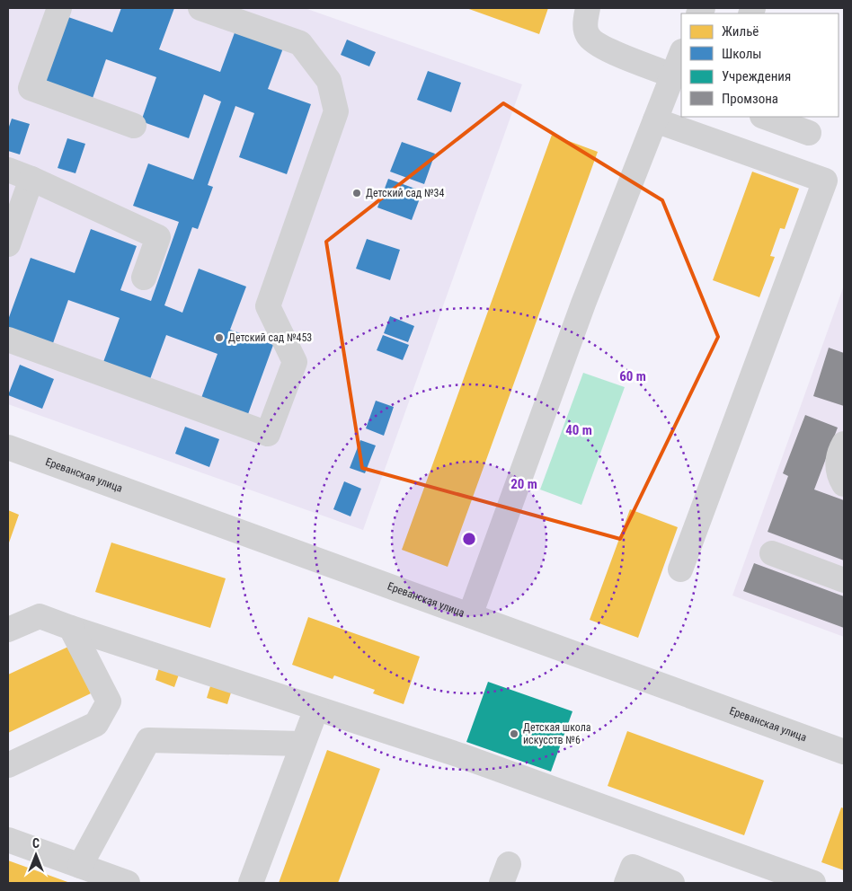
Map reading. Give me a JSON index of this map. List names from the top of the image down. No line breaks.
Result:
{"streets":{"street":["Ереванская улица"]},"places":["Детский сад №34","Детский сад №453","Детская школа искусств №6"],"legend":["Жильё","Школы","Учреждения","Промзона"],"north":"top","rings":["60 m","40 m","20 m"]}
